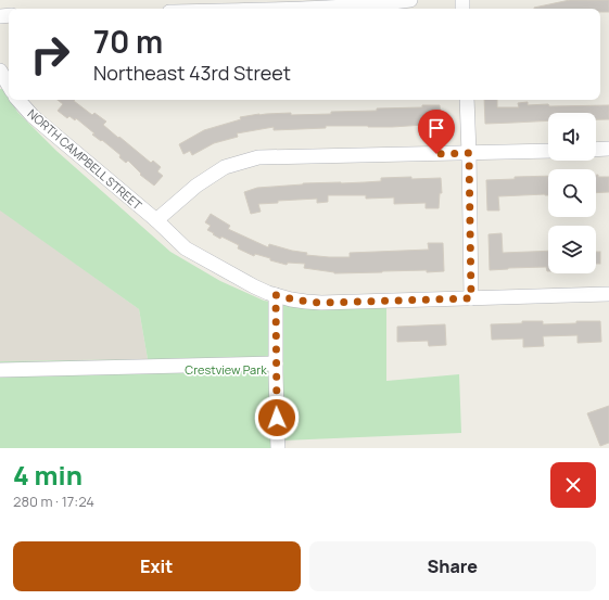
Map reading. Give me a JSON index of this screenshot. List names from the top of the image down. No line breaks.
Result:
{"streets":{"street":["NORTH CAMPBELL STREET"]},"parks":["Crestview Park"],"page":{"turn":["70 m","Northeast 43rd Street"],"heading":["4 min","280 m · 17:24"],"buttons":["Exit","Share"]}}
